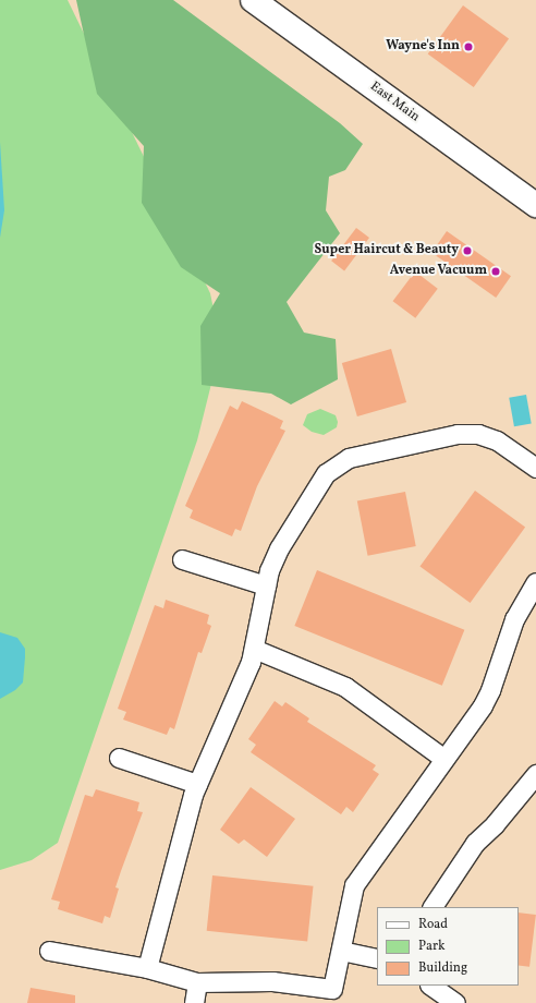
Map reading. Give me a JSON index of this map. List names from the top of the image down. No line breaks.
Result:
{"streets":{"main road":["East Main"]},"places":["Wayne's Inn","Super Haircut & Beauty","Avenue Vacuum"],"legend":["Road","Park","Building"]}
